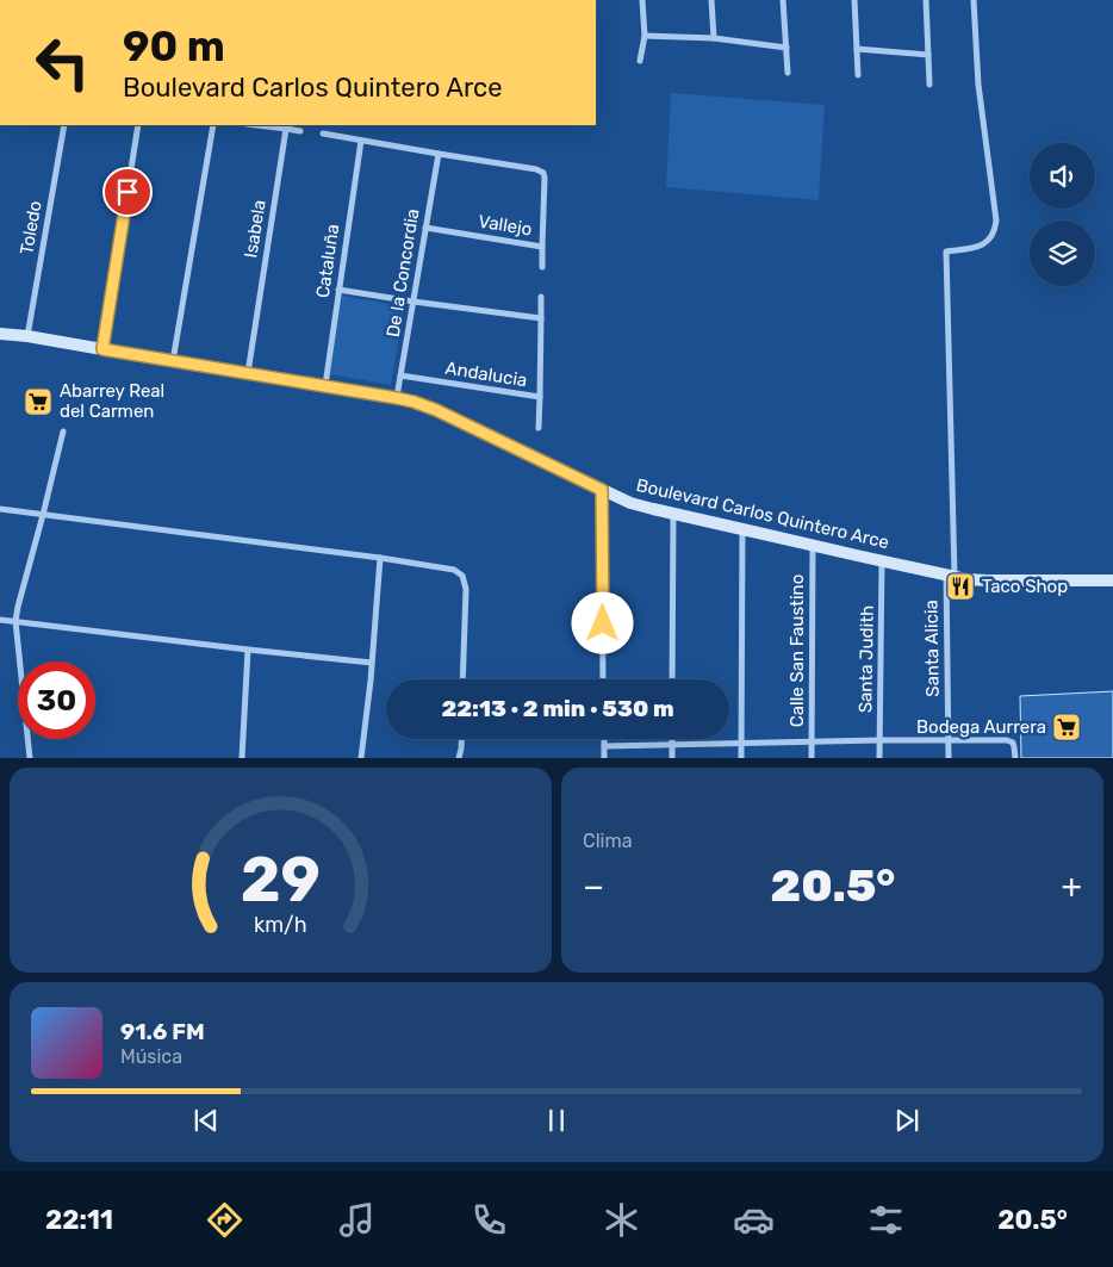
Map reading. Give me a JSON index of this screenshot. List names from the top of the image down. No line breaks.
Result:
{"streets":{"street":["Vallejo","Toledo","Isabela","Cataluña","De la Concordia","Andalucia","Boulevard Carlos Quintero Arce","Santa Alicia","Calle San Faustino","Santa Judith"]},"crossings":[["Vallejo","De la Concordia"],["Toledo","Boulevard Carlos Quintero Arce"],["Isabela","Boulevard Carlos Quintero Arce"],["Cataluña","Boulevard Carlos Quintero Arce"],["De la Concordia","Andalucia"],["De la Concordia","Boulevard Carlos Quintero Arce"],["Boulevard Carlos Quintero Arce","Santa Alicia"],["Boulevard Carlos Quintero Arce","Calle San Faustino"],["Boulevard Carlos Quintero Arce","Santa Judith"]],"places":{"supermarket":["Abarrey Real del Carmen","Bodega Aurrera"],"restaurant":["Taco Shop"]},"page":{"turn":["90 m","Boulevard Carlos Quintero Arce"],"limit":"30","trip":"22:13 · 2 min · 530 m","tile":"Clima","heat":["−","20.5°","+"],"song":["91.6 FM","Música"],"tabs":["22:11","20.5°"],"gauge":["29","km/h"]}}
